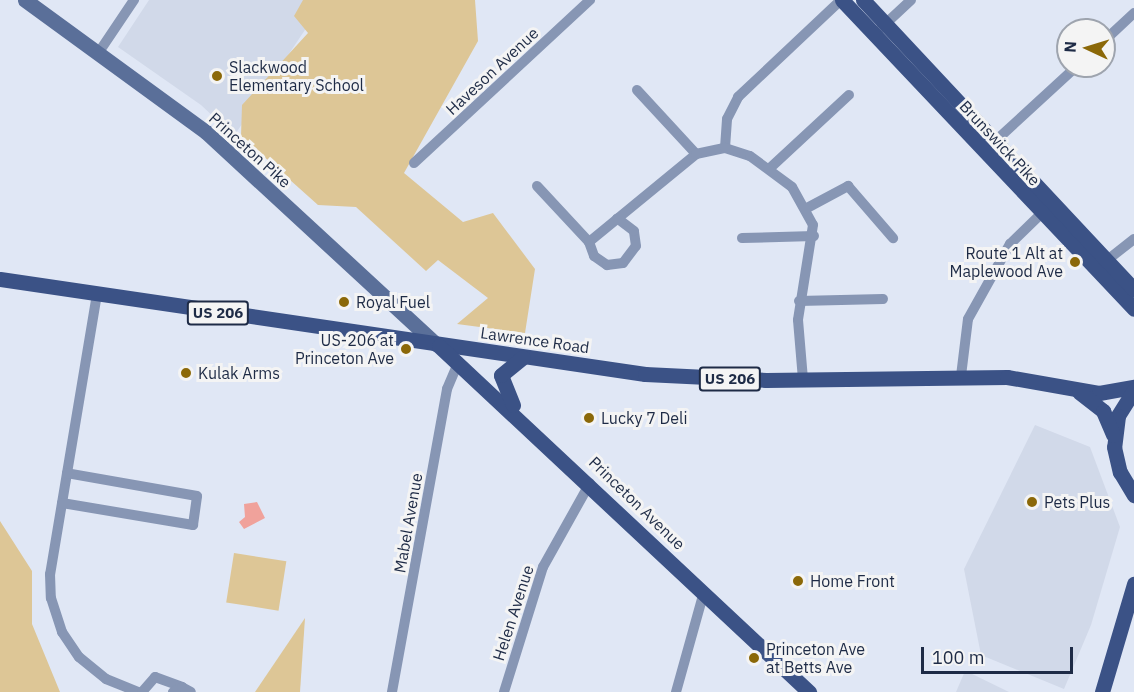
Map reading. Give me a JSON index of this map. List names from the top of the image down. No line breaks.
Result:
{"streets":{"main road":["Brunswick Pike","Princeton Pike","US 206","Lawrence Road","Princeton Avenue"],"street":["Haveson Avenue","Mabel Avenue","Helen Avenue"]},"crossings":[["Princeton Pike","Lawrence Road"],["Princeton Pike","Princeton Avenue"],["Lawrence Road","Princeton Avenue"],["Princeton Avenue","Mabel Avenue"],["Princeton Avenue","Helen Avenue"]],"places":["Slackwood Elementary School","Route 1 Alt at Maplewood Ave","Royal Fuel","US-206 at Princeton Ave","Kulak Arms","Lucky 7 Deli","Pets Plus","Home Front","Princeton Ave at Betts Ave"],"scale_bar":"100 m","north":"left"}
